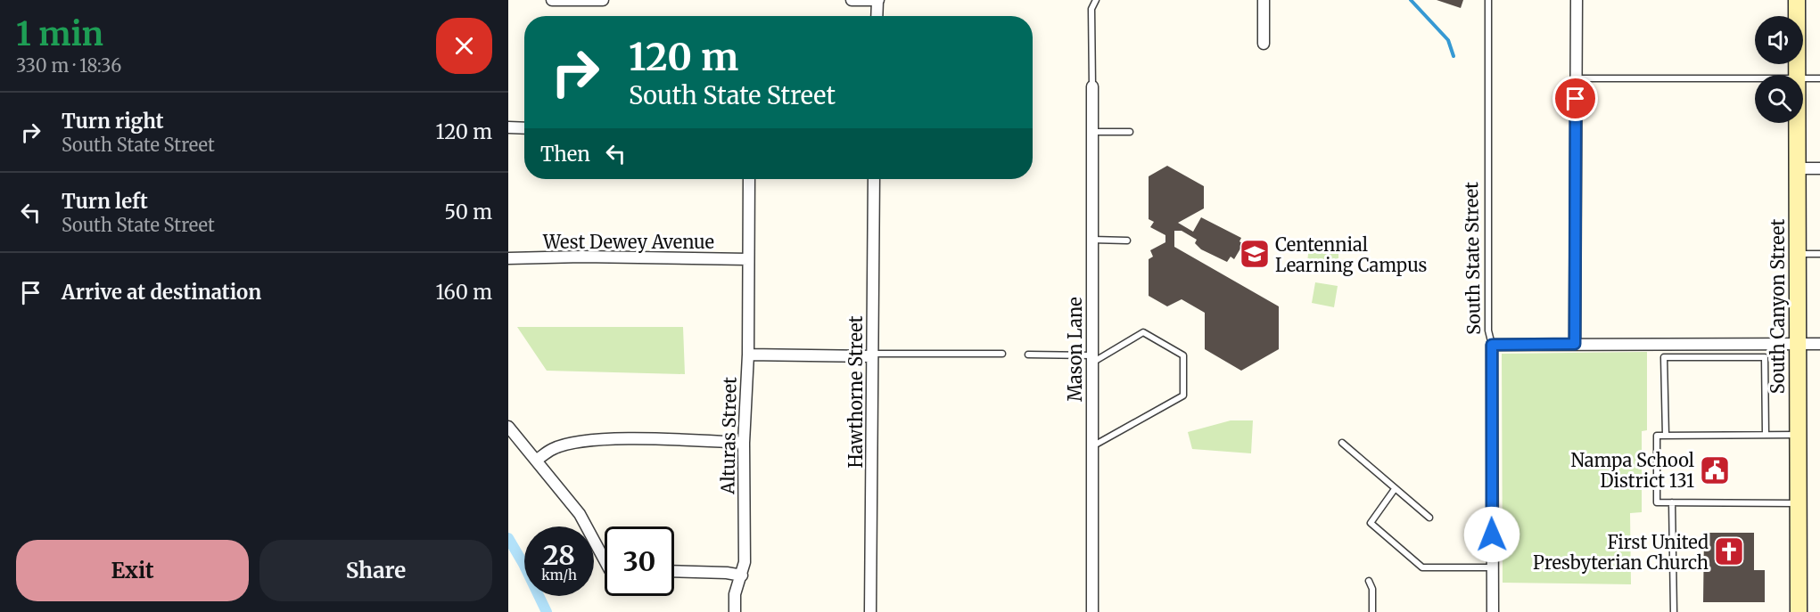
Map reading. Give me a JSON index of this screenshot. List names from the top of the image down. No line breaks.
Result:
{"streets":{"street":["West Dewey Avenue","South State Street","South Canyon Street","Mason Lane","Hawthorne Street","Alturas Street"]},"crossings":[["West Dewey Avenue","Alturas Street"]],"places":{"school or university":["Centennial Learning Campus"],"public building":["Nampa School District 131"],"church":["First United Presbyterian Church"]},"page":{"heading":["1 min","330 m · 18:36"],"turn":["120 m","South State Street"],"list":[{"name":"Turn right","note":"South State Street","value":"120 m"},{"name":"Turn left","note":"South State Street","value":"50 m"},{"name":"Arrive at destination","value":"160 m"}],"then":"Then","speed":"28 km/h","limit":"30","buttons":["Exit","Share"]}}
